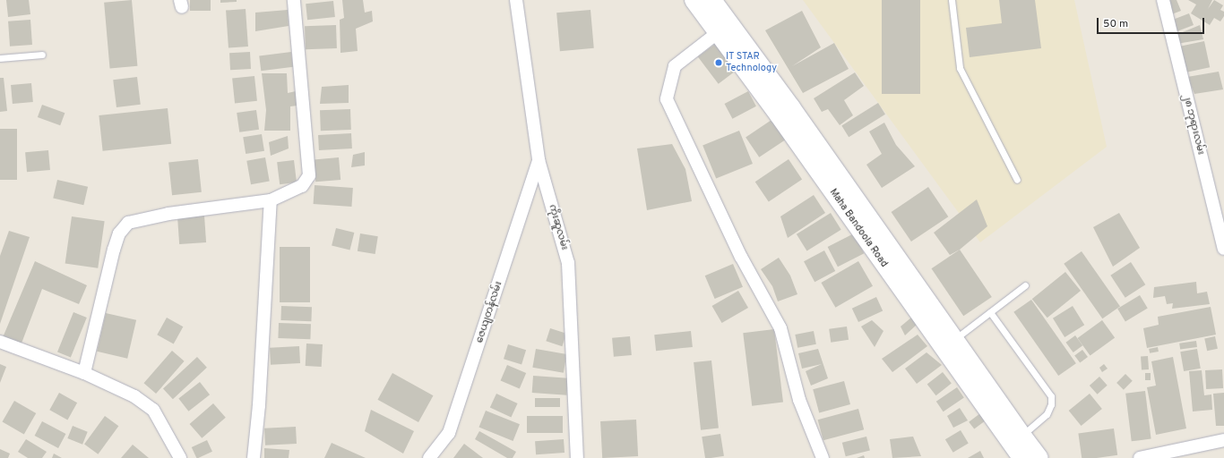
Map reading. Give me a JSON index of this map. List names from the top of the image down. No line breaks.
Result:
{"streets":{"main road":["Maha Bandoola Road"],"street":["၂၈ ဘုရားလမ်း","ကိုးဆူလမ်း","ဇေယျတန်လမ်း"]},"crossings":[["ကိုးဆူလမ်း","ဇေယျတန်လမ်း"]],"places":["IT STAR Technology"],"scale_bar":"50 m"}
